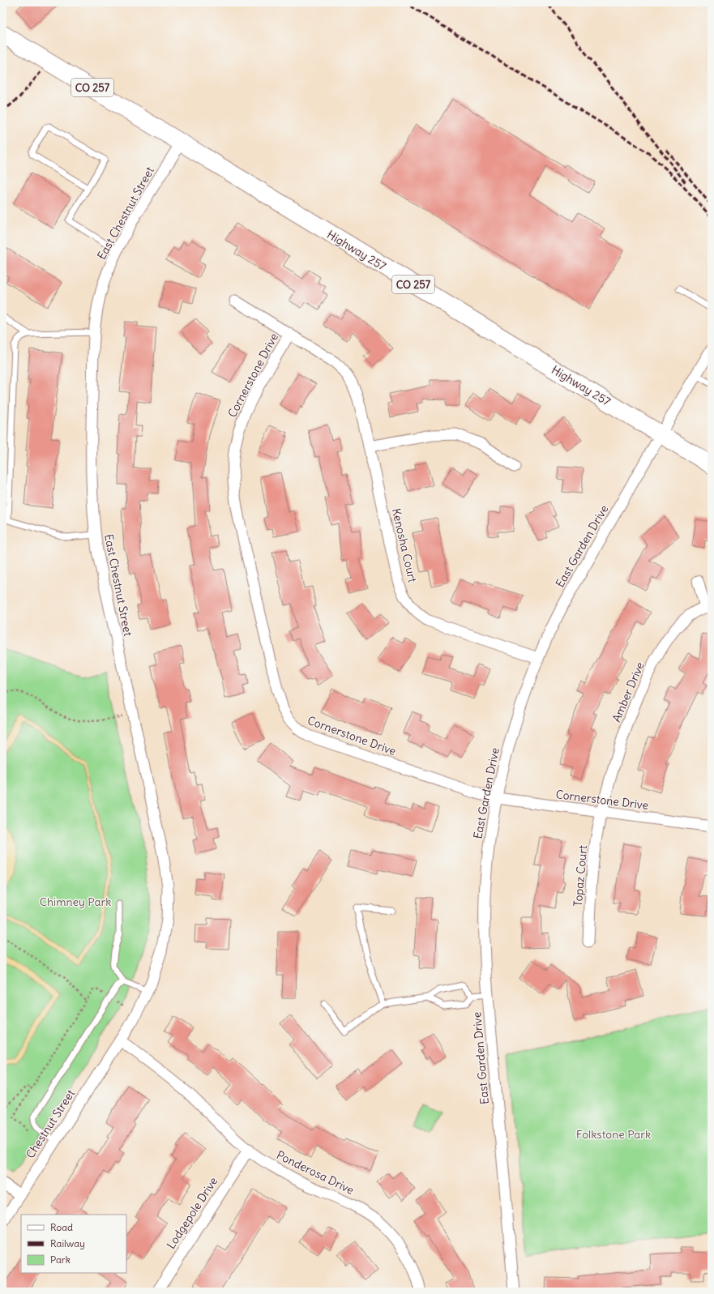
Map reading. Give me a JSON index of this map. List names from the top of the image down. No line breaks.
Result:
{"streets":{"main road":["CO 257","Highway 257"],"street":["East Chestnut Street","Cornerstone Drive","Kenosha Court","East Garden Drive","Amber Drive","Topaz Court","Chestnut Street","Ponderosa Drive","Lodgepole Drive"]},"crossings":[["East Chestnut Street","Highway 257"],["East Chestnut Street","Chestnut Street"],["East Chestnut Street","Ponderosa Drive"],["Highway 257","East Garden Drive"],["Cornerstone Drive","Kenosha Court"],["Cornerstone Drive","East Garden Drive"],["Cornerstone Drive","Amber Drive"],["Cornerstone Drive","Topaz Court"],["Kenosha Court","East Garden Drive"],["Amber Drive","Topaz Court"],["Chestnut Street","Ponderosa Drive"],["Ponderosa Drive","Lodgepole Drive"]],"parks":["Chimney Park","Folkstone Park"],"legend":["Road","Railway","Park"]}
